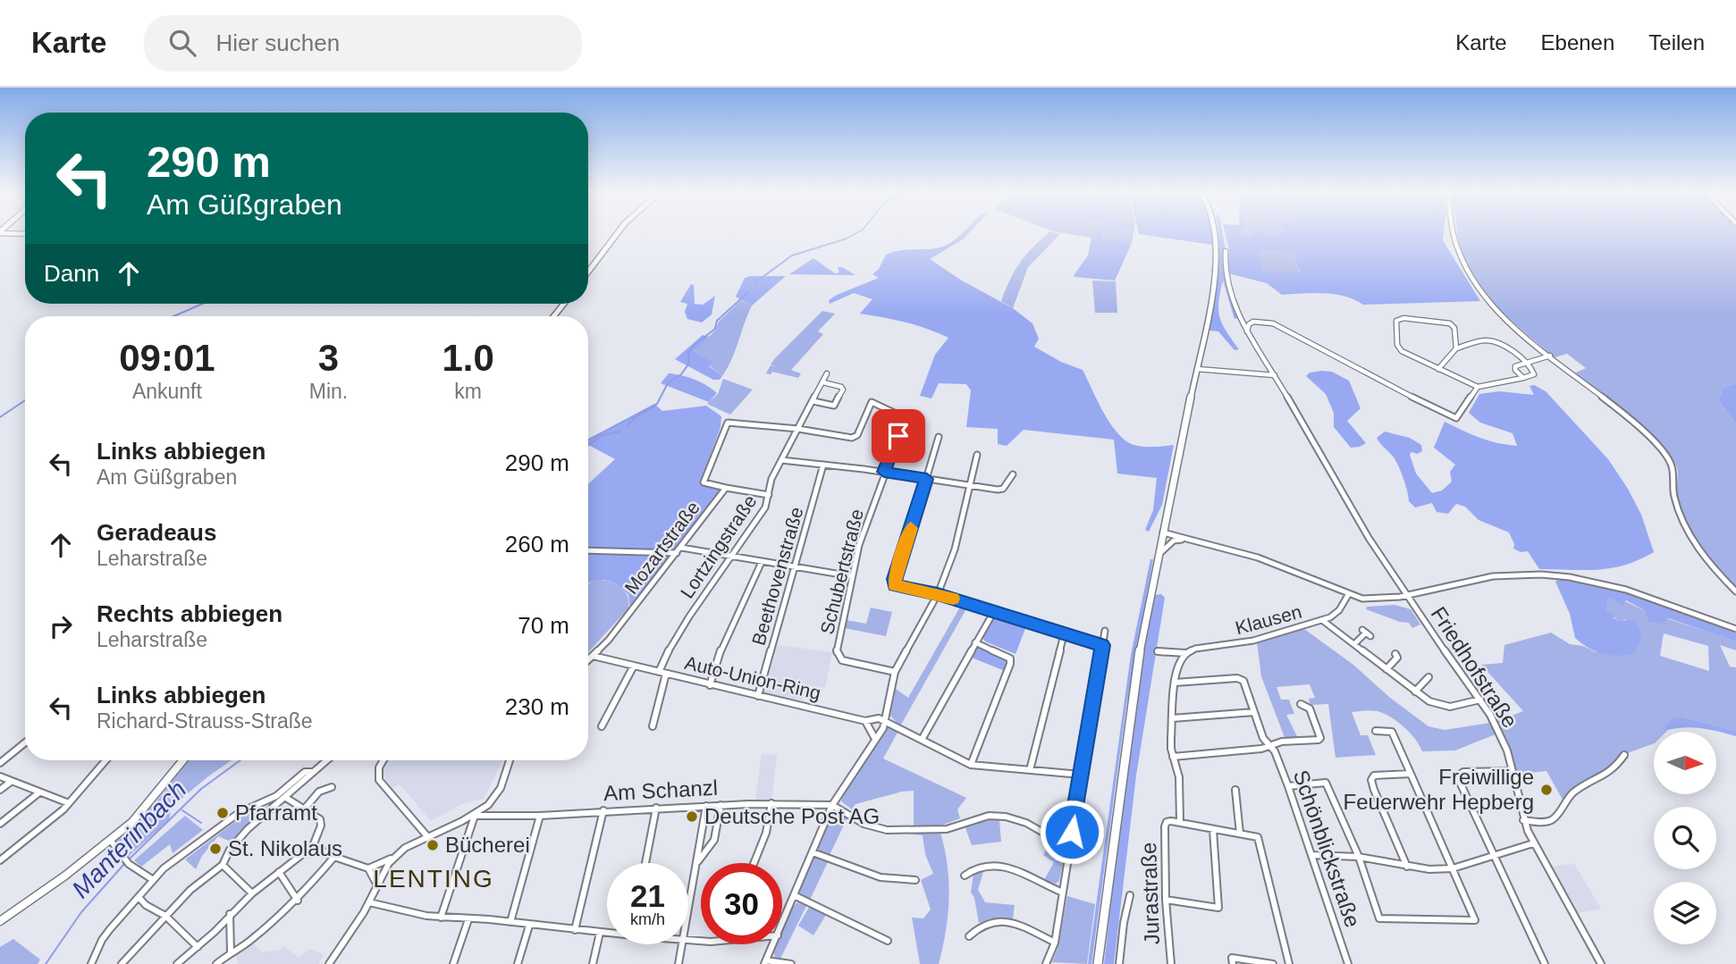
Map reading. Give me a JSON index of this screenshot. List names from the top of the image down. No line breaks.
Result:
{"streets":{"street":["Lortzingstraße","Mozartstraße","Schubertstraße","Beethovenstraße","Klausen","Friedhofstraße","Auto-Union-Ring","Am Schanzl","Schönblickstraße","Jurastraße"]},"crossings":[["Lortzingstraße","Schubertstraße"],["Lortzingstraße","Auto-Union-Ring"],["Mozartstraße","Auto-Union-Ring"],["Beethovenstraße","Auto-Union-Ring"],["Klausen","Jurastraße"],["Schönblickstraße","Jurastraße"]],"districts":["LENTING"],"water":["Manterinbach"],"places":["Freiwillige Feuerwehr Hepberg","Pfarramt","Deutsche Post AG","Bücherei","St. Nikolaus"],"north":"right","page":{"header":"Karte","search":"Hier suchen","nav":["Karte","Ebenen","Teilen"],"turn":["290 m","Am Güßgraben"],"then":"Dann","eta":["09:01","Ankunft","3","Min.","1.0","km"],"list":[{"name":"Links abbiegen","note":"Am Güßgraben","value":"290 m"},{"name":"Geradeaus","note":"Leharstraße","value":"260 m"},{"name":"Rechts abbiegen","note":"Leharstraße","value":"70 m"},{"name":"Links abbiegen","note":"Richard-Strauss-Straße","value":"230 m"}],"speed":"21 km/h","limit":"30"}}
